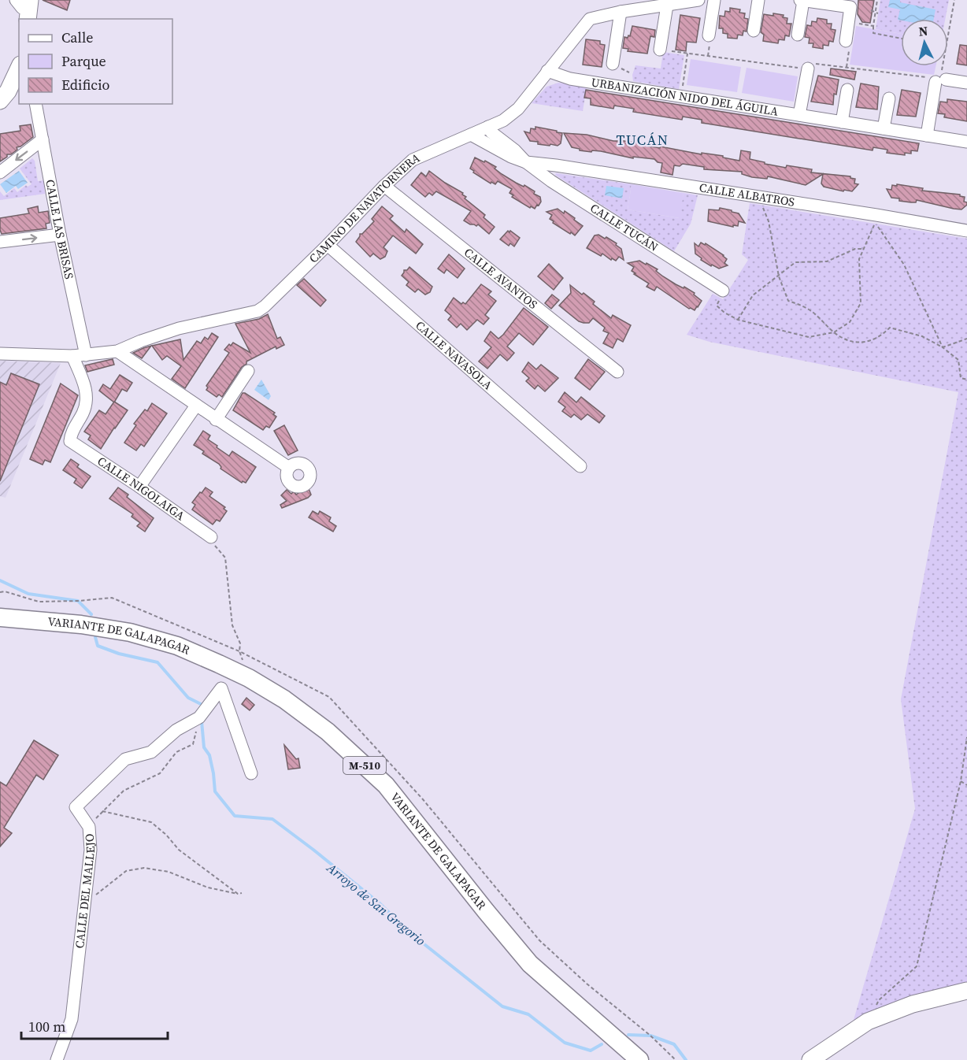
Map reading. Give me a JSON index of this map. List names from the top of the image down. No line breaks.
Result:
{"streets":{"main road":["VARIANTE DE GALAPAGAR","M-510"],"street":["URBANIZACIÓN NIDO DEL ÁGUILA","CALLE ALBATROS","CAMINO DE NAVATORNERA","CALLE TUCÁN","CALLE LAS BRISAS","CALLE AVANTOS","CALLE NAVASOLA","CALLE NIGOLAIGA","CALLE DEL MALLEJO"]},"crossings":[["URBANIZACIÓN NIDO DEL ÁGUILA","CAMINO DE NAVATORNERA"],["CALLE ALBATROS","CALLE TUCÁN"],["CAMINO DE NAVATORNERA","CALLE TUCÁN"],["CAMINO DE NAVATORNERA","CALLE LAS BRISAS"],["CAMINO DE NAVATORNERA","CALLE AVANTOS"],["CAMINO DE NAVATORNERA","CALLE NAVASOLA"],["CAMINO DE NAVATORNERA","CALLE NIGOLAIGA"]],"districts":["TUCÁN"],"water":["Arroyo de San Gregorio"],"legend":["Calle","Parque","Edificio"],"scale_bar":"100 m","north":"top"}
